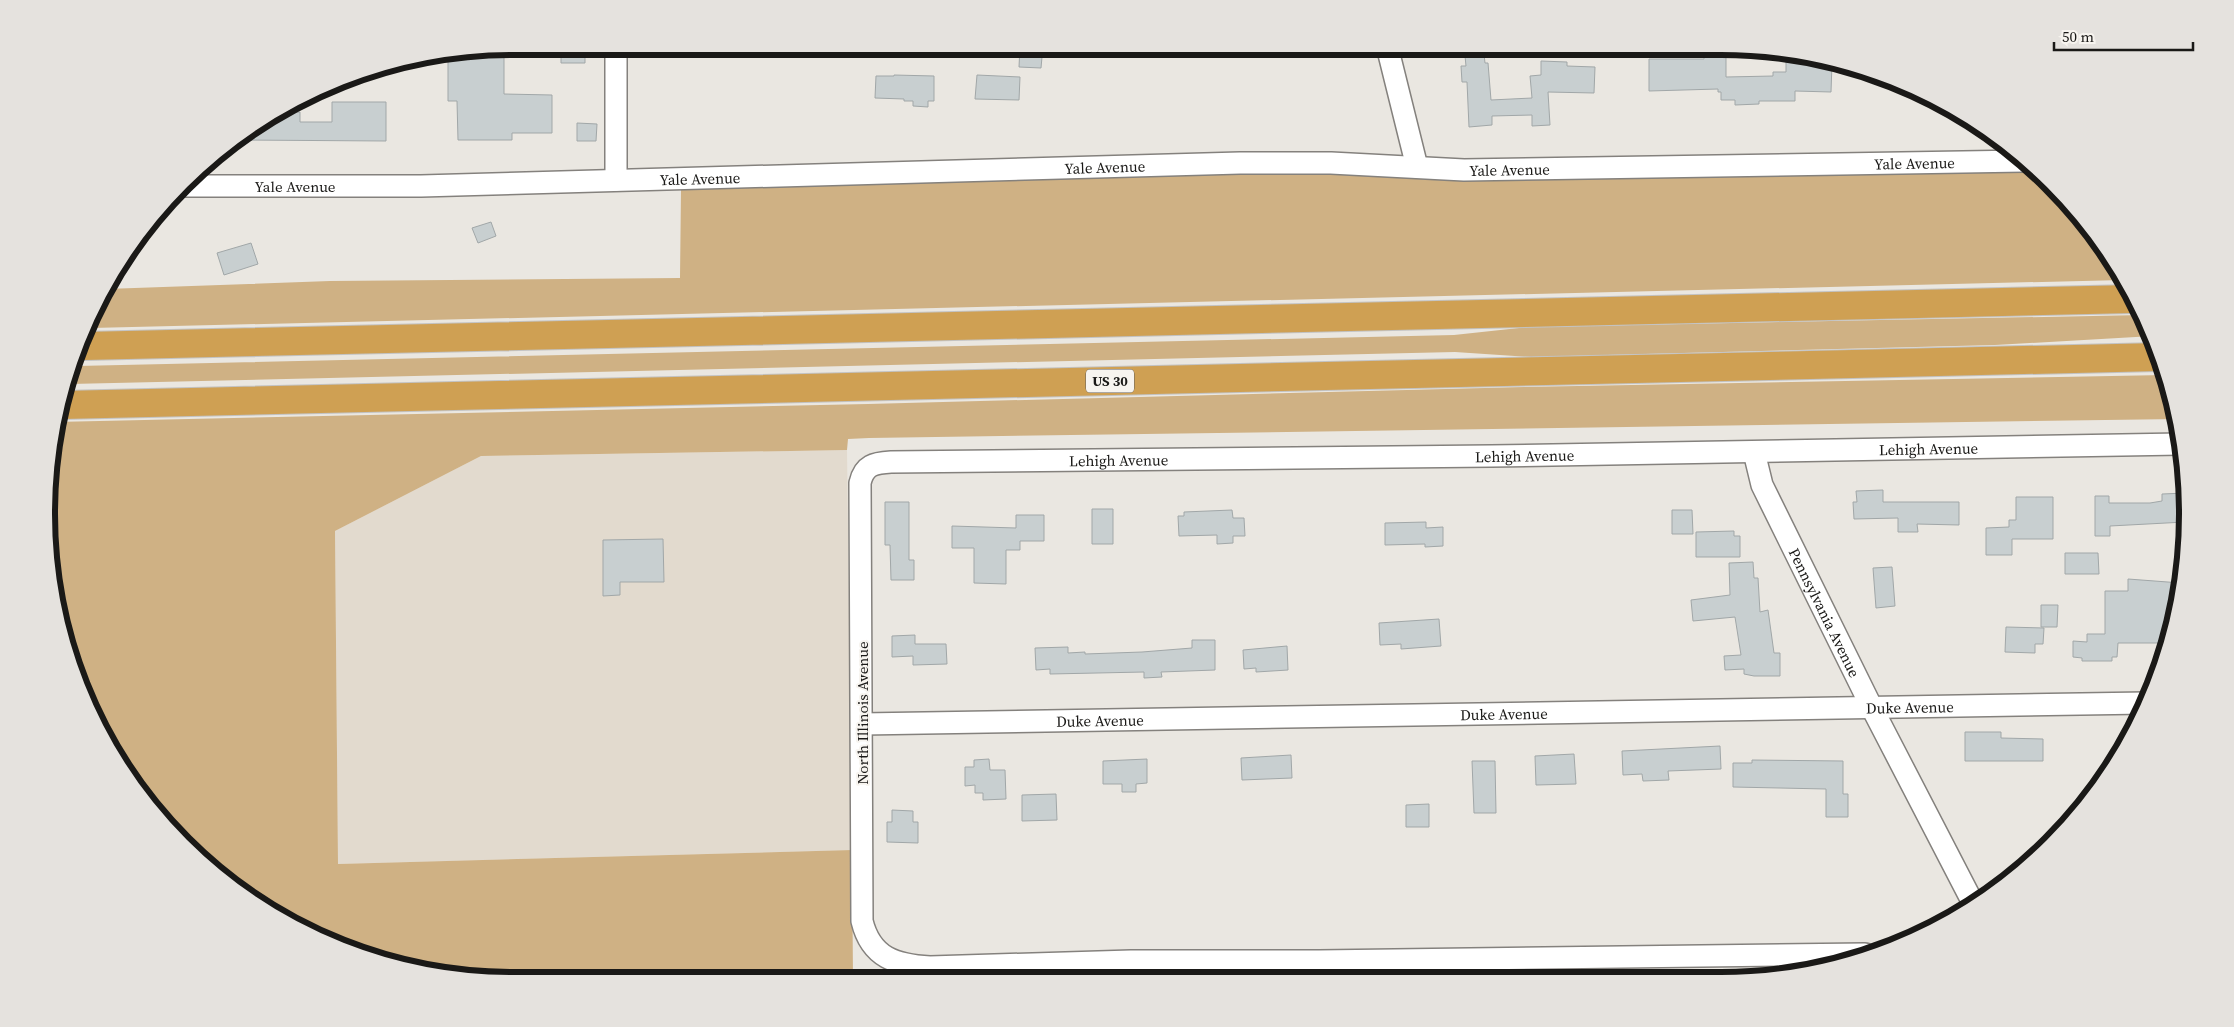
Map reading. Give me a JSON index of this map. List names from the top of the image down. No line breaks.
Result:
{"streets":{"highway":["US 30"],"street":["Yale Avenue","Lehigh Avenue","Pennsylvania Avenue","Duke Avenue","North Illinois Avenue"]},"crossings":[["Lehigh Avenue","Pennsylvania Avenue"],["Lehigh Avenue","North Illinois Avenue"],["Pennsylvania Avenue","Duke Avenue"],["Duke Avenue","North Illinois Avenue"]],"scale_bar":"50 m"}
